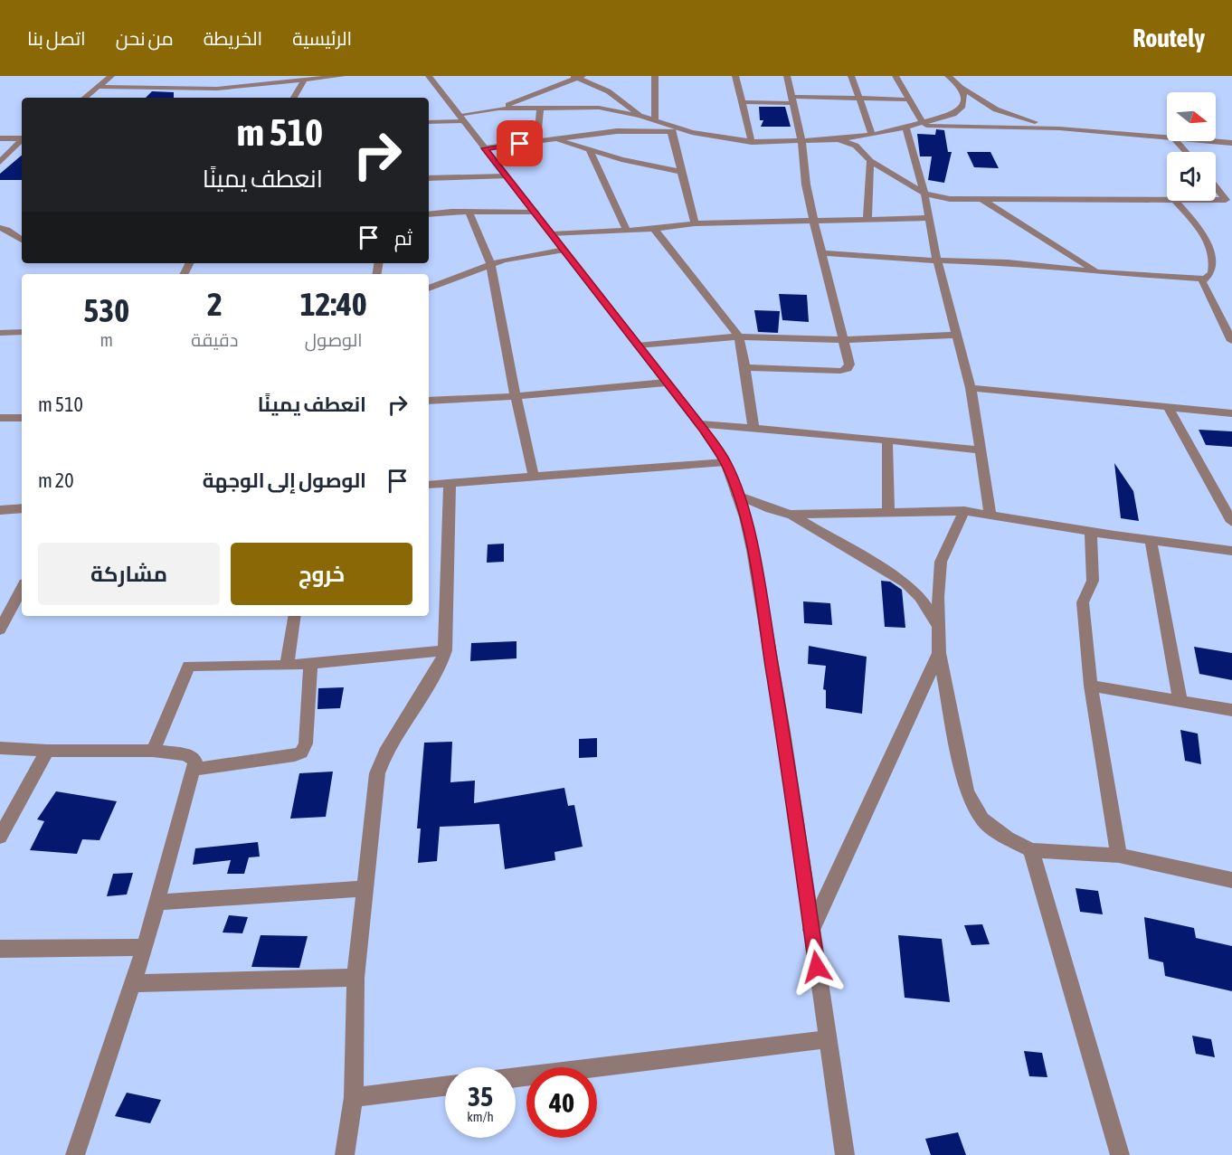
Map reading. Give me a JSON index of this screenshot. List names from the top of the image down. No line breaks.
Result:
{"north":"right","page":{"header":"Routely","nav":["الرئيسية","الخريطة","من نحن","اتصل بنا"],"turn":["510 m","انعطف يمينًا"],"then":"ثم","eta":["12:40","الوصول","2","دقيقة","530","m"],"list":[{"name":"انعطف يمينًا","value":"510 m"},{"name":"الوصول إلى الوجهة","value":"20 m"}],"buttons":["خروج","مشاركة"],"speed":"35 km/h","limit":"40"}}
